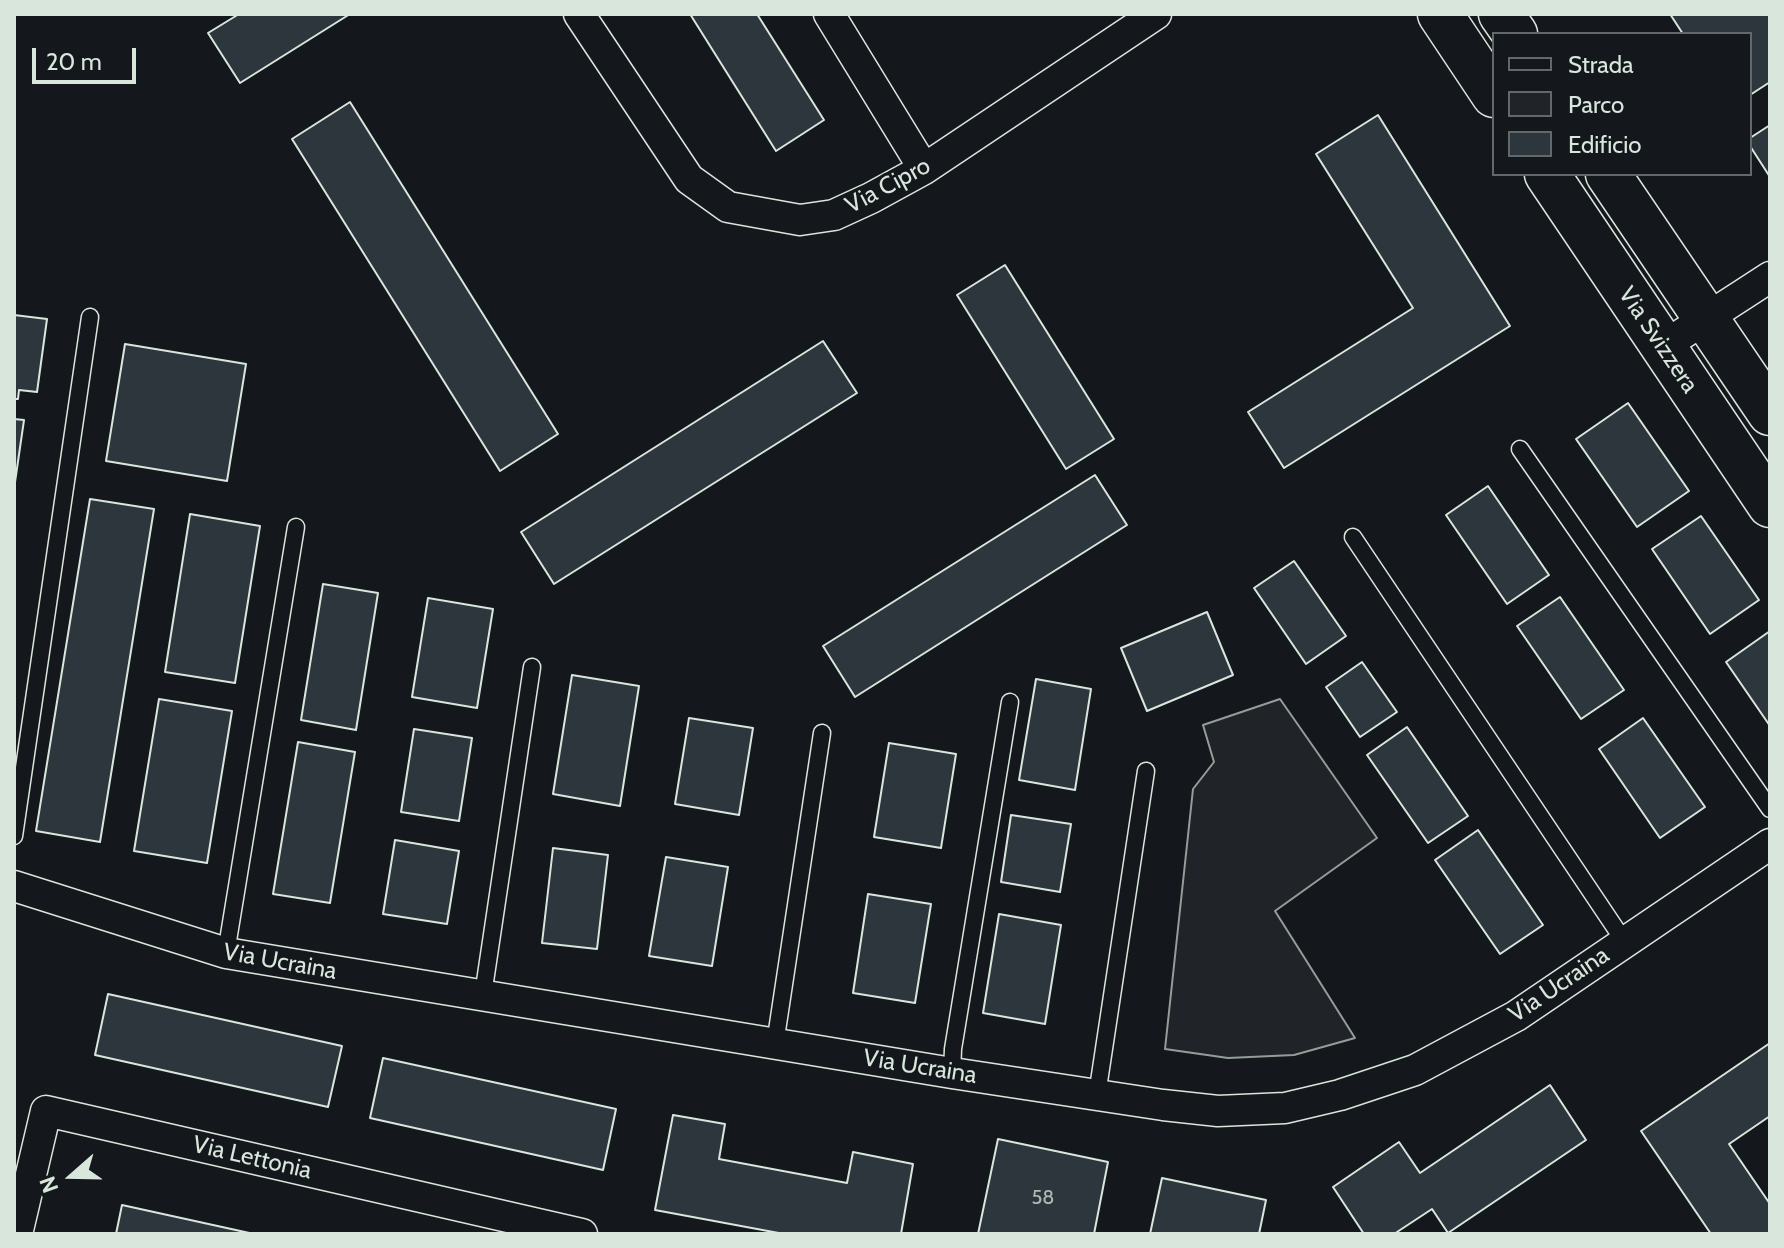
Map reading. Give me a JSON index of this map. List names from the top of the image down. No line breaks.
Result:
{"streets":{"main road":["Via Svizzera"],"street":["Via Cipro","Via Ucraina","Via Lettonia"]},"house_numbers":["58"],"legend":["Strada","Parco","Edificio"],"scale_bar":"20 m","north":"left"}
